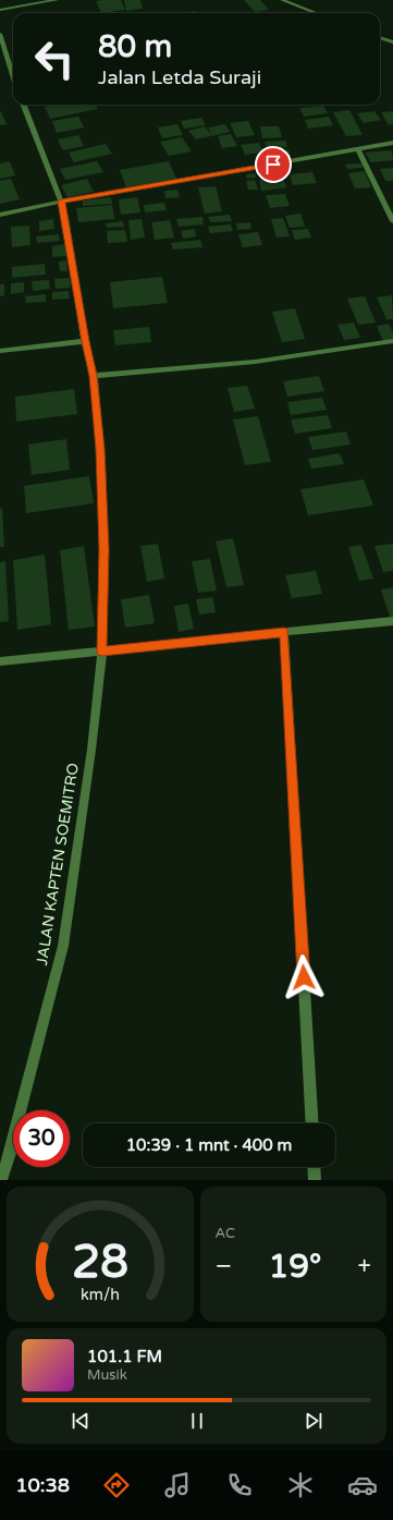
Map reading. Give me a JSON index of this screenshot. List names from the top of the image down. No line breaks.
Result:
{"streets":{"street":["JALAN KAPTEN SOEMITRO"]},"page":{"turn":["80 m","Jalan Letda Suraji"],"limit":"30","trip":"10:39 · 1 mnt · 400 m","tile":"AC","heat":["−","19°","+"],"song":["101.1 FM","Musik"],"tabs":"10:38","gauge":["28","km/h"]}}
